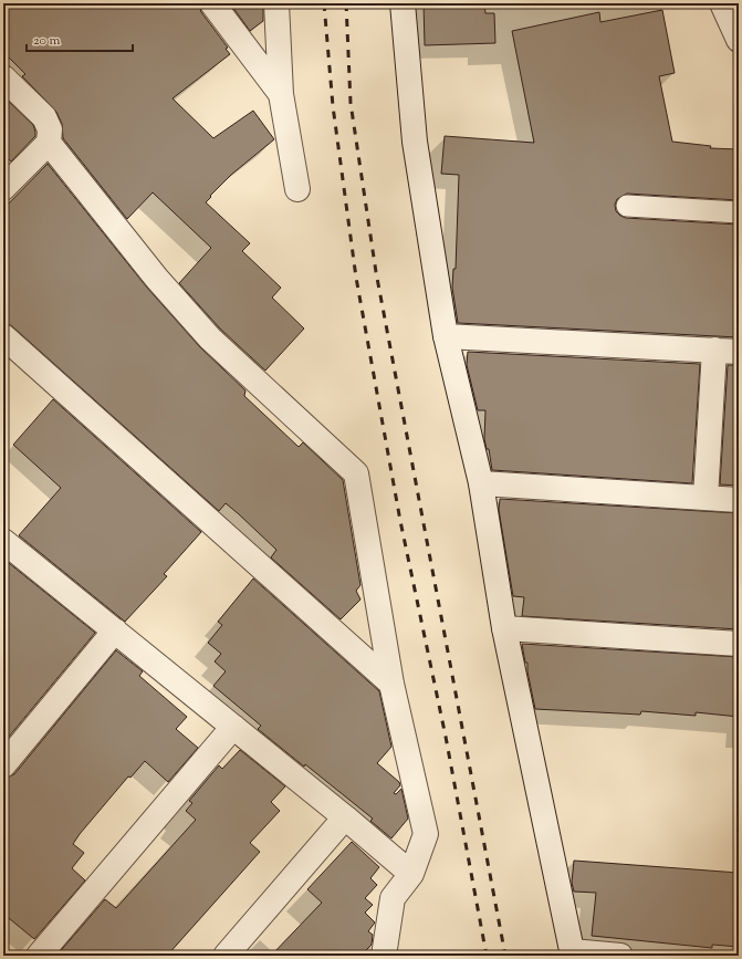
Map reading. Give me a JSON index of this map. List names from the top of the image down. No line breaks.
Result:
{"scale_bar":"20 m"}
